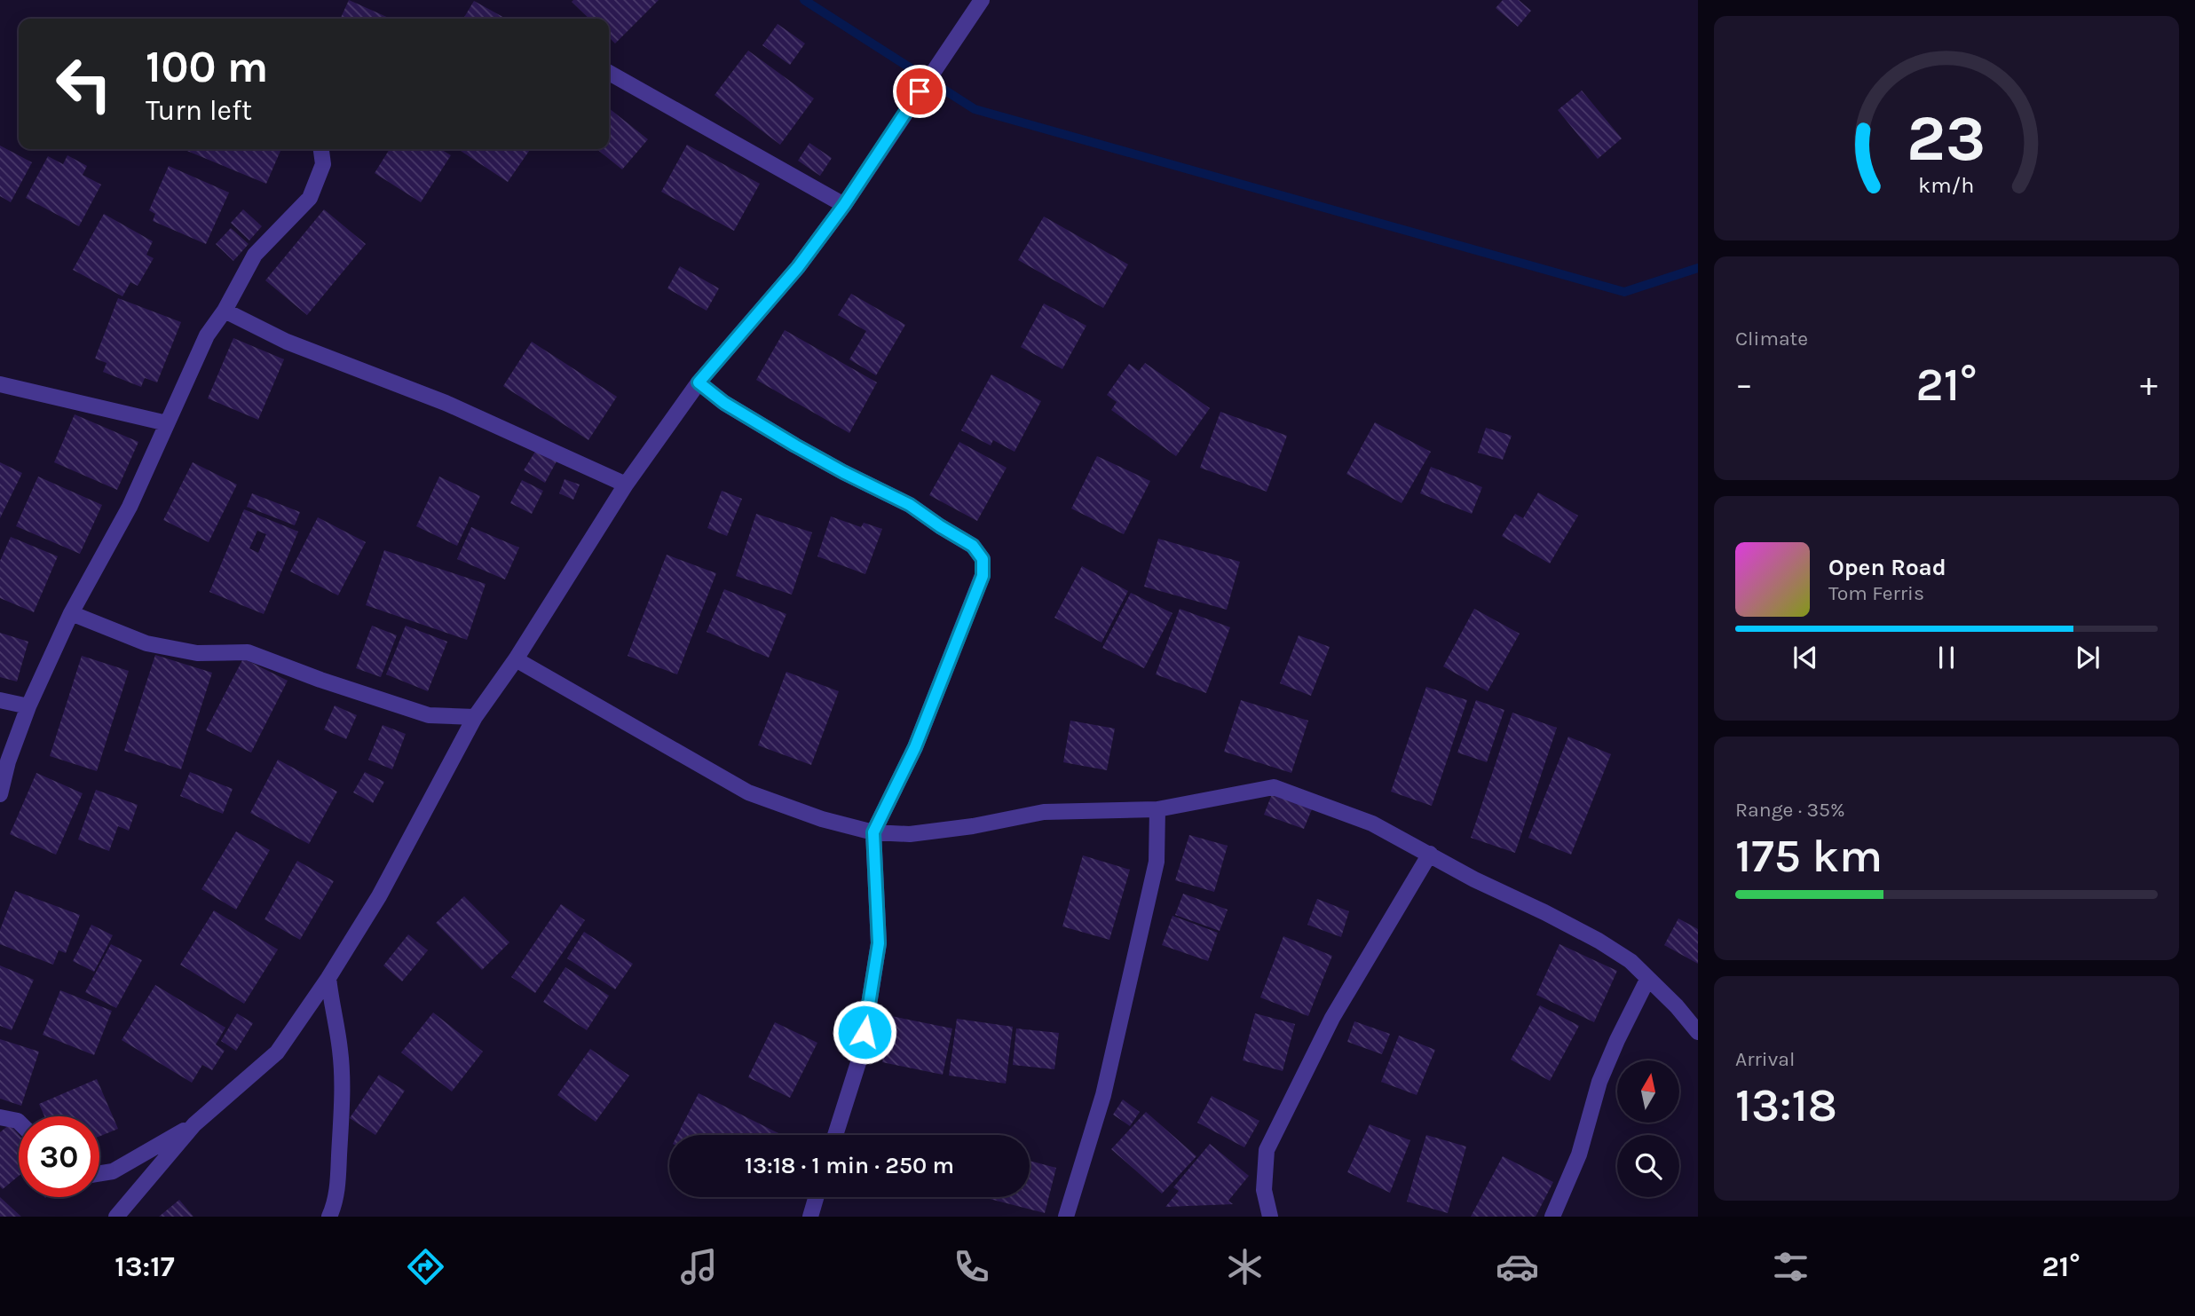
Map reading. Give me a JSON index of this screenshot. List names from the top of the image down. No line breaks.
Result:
{"north":"top","page":{"turn":["100 m","Turn left"],"tile":["Climate",["Range · 35%","175 km"],["Arrival","13:18"]],"heat":["−","21°","+"],"song":["Open Road","Tom Ferris"],"limit":"30","trip":"13:18 · 1 min · 250 m","tabs":["13:17","21°"],"gauge":["23","km/h"]}}
